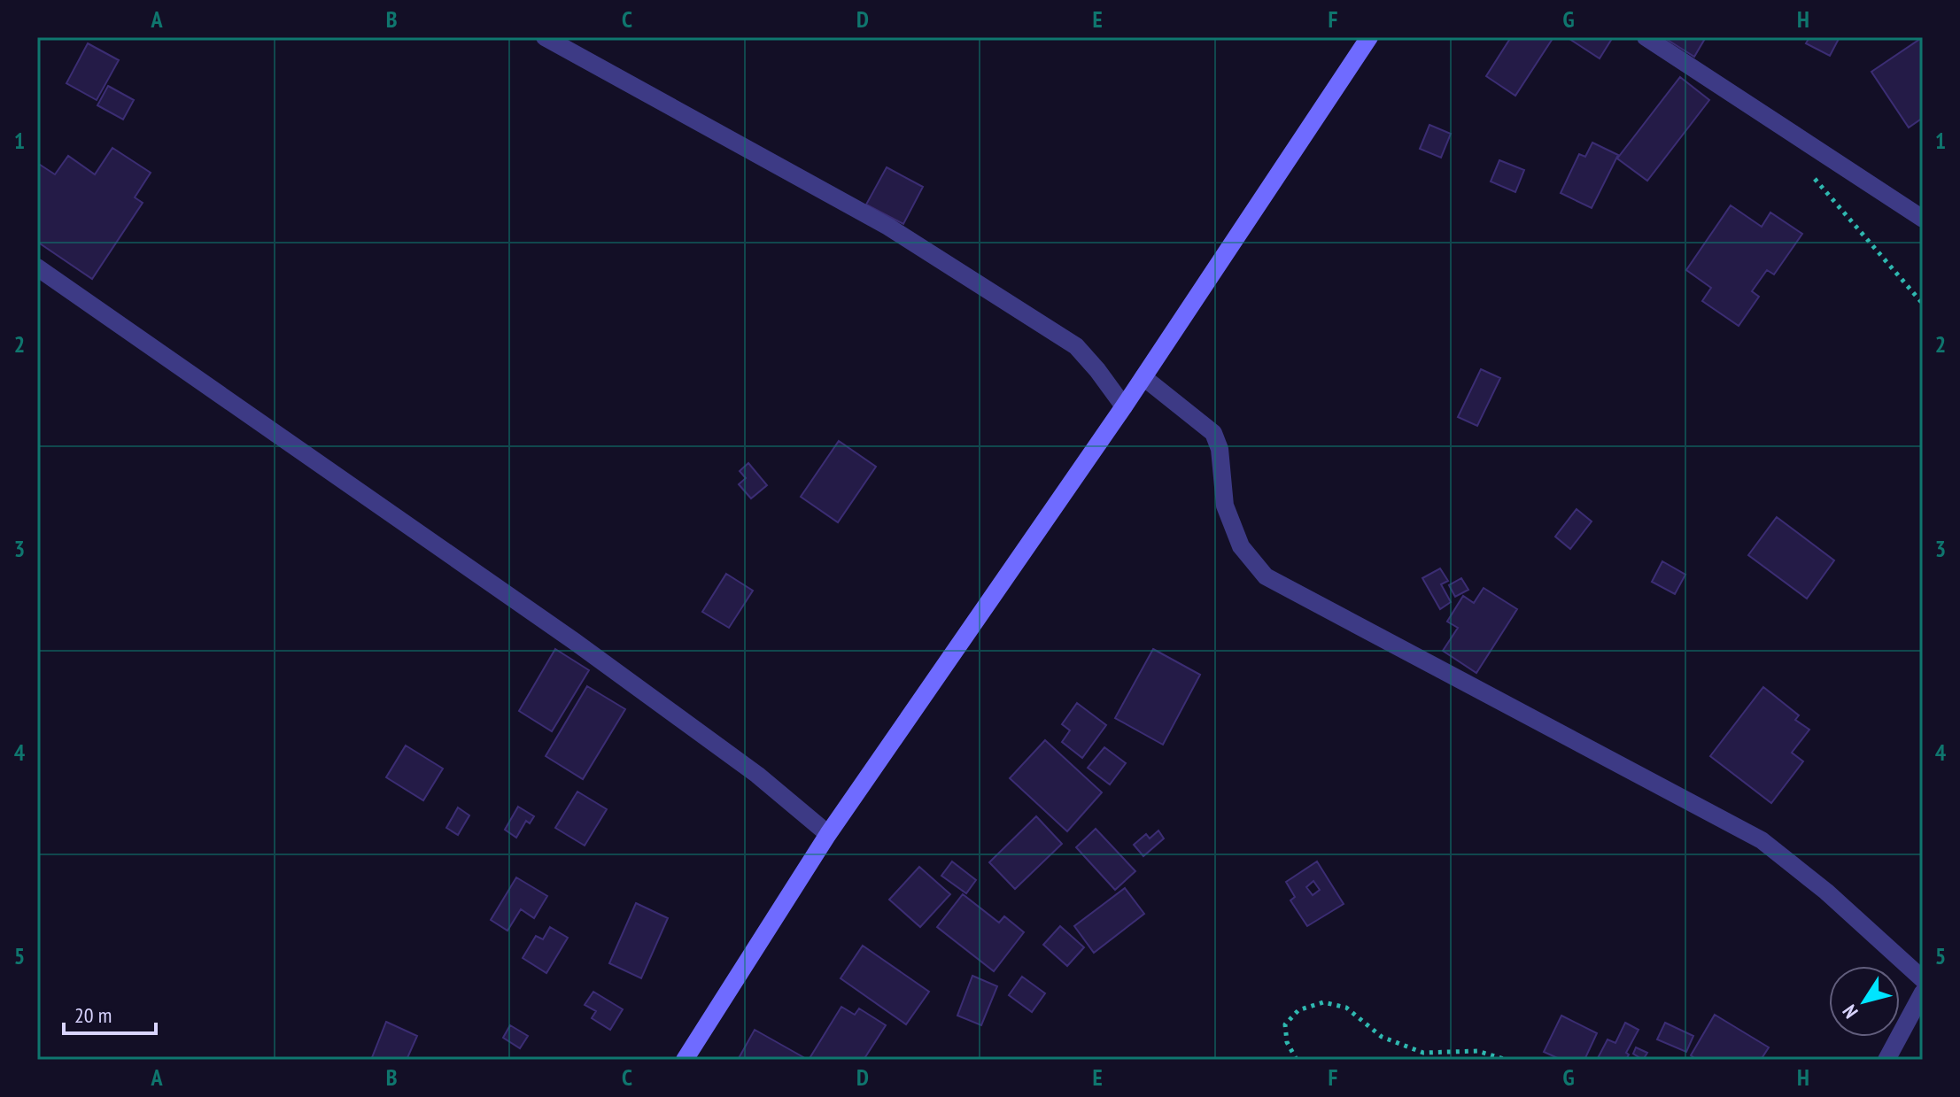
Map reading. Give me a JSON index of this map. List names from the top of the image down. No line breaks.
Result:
{"scale_bar":"20 m","north":"bottom left","grid":{"columns":["A","B","C","D","E","F","G","H"],"rows":["1","2","3","4","5"]}}
